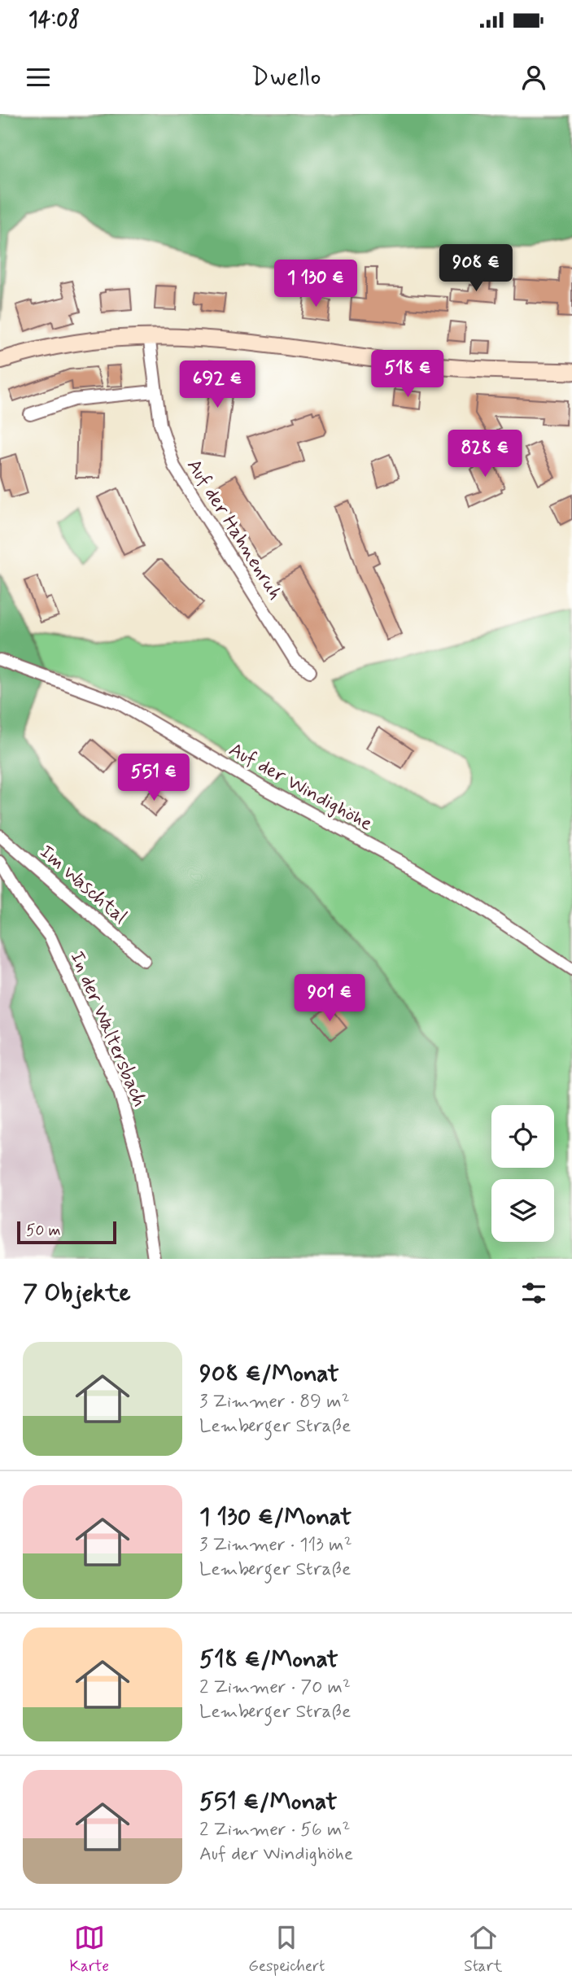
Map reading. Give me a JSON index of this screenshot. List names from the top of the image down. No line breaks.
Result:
{"streets":{"street":["Auf der Hahnenruh","Auf der Windighöhe","Im Waschtal","In der Waltersbach"]},"scale_bar":"50 m","page":{"status":"14:08","header":"Dwello","price":["908 €","1 130 €","518 €","692 €","828 €","551 €","901 €"],"scale":"50 m","heading":"7 Objekte","list":[{"name":"908 €/Monat","note":"3 Zimmer · 89 m² · Lemberger Straße"},{"name":"1 130 €/Monat","note":"3 Zimmer · 113 m² · Lemberger Straße"},{"name":"518 €/Monat","note":"2 Zimmer · 70 m² · Lemberger Straße"},{"name":"551 €/Monat","note":"2 Zimmer · 56 m² · Auf der Windighöhe"}],"tabs":["Karte","Gespeichert","Start"]}}
